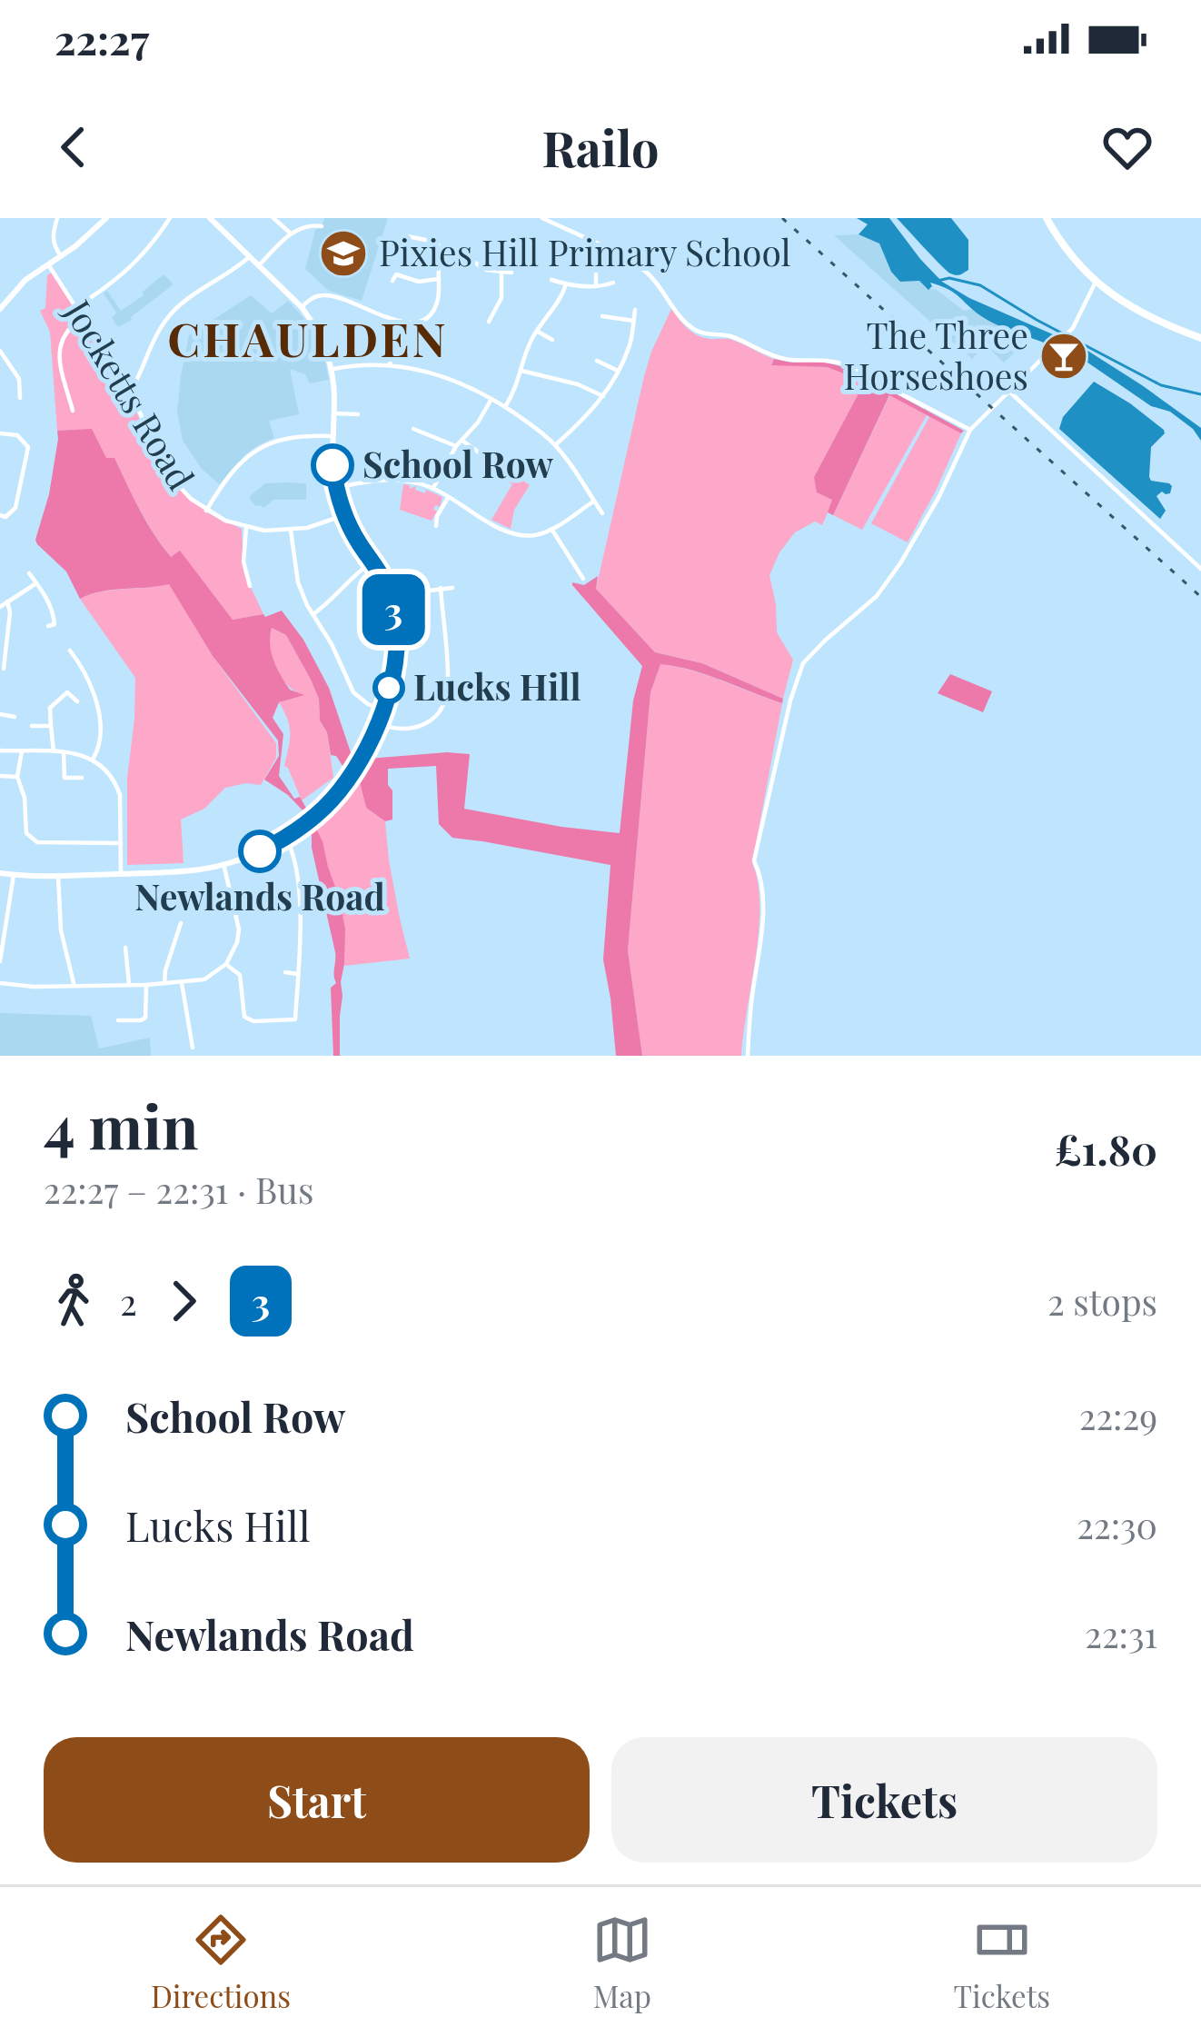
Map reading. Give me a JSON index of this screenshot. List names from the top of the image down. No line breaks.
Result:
{"streets":{"street":["Jocketts Road"]},"districts":["CHAULDEN"],"places":{"school or university":["Pixies Hill Primary School"],"bar":["The Three Horseshoes"],"other":["School Row","Lucks Hill","Newlands Road"]},"lines":["bus line 3"],"page":{"status":"22:27","header":"Railo","on_map":"3","heading":["4 min","22:27 – 22:31 · Bus","£1.80"],"legs":["2","3","2 stops"],"list":[{"name":"School Row","value":"22:29"},{"name":"Lucks Hill","value":"22:30"},{"name":"Newlands Road","value":"22:31"}],"buttons":["Start","Tickets"],"tabs":["Directions","Map","Tickets"]}}
